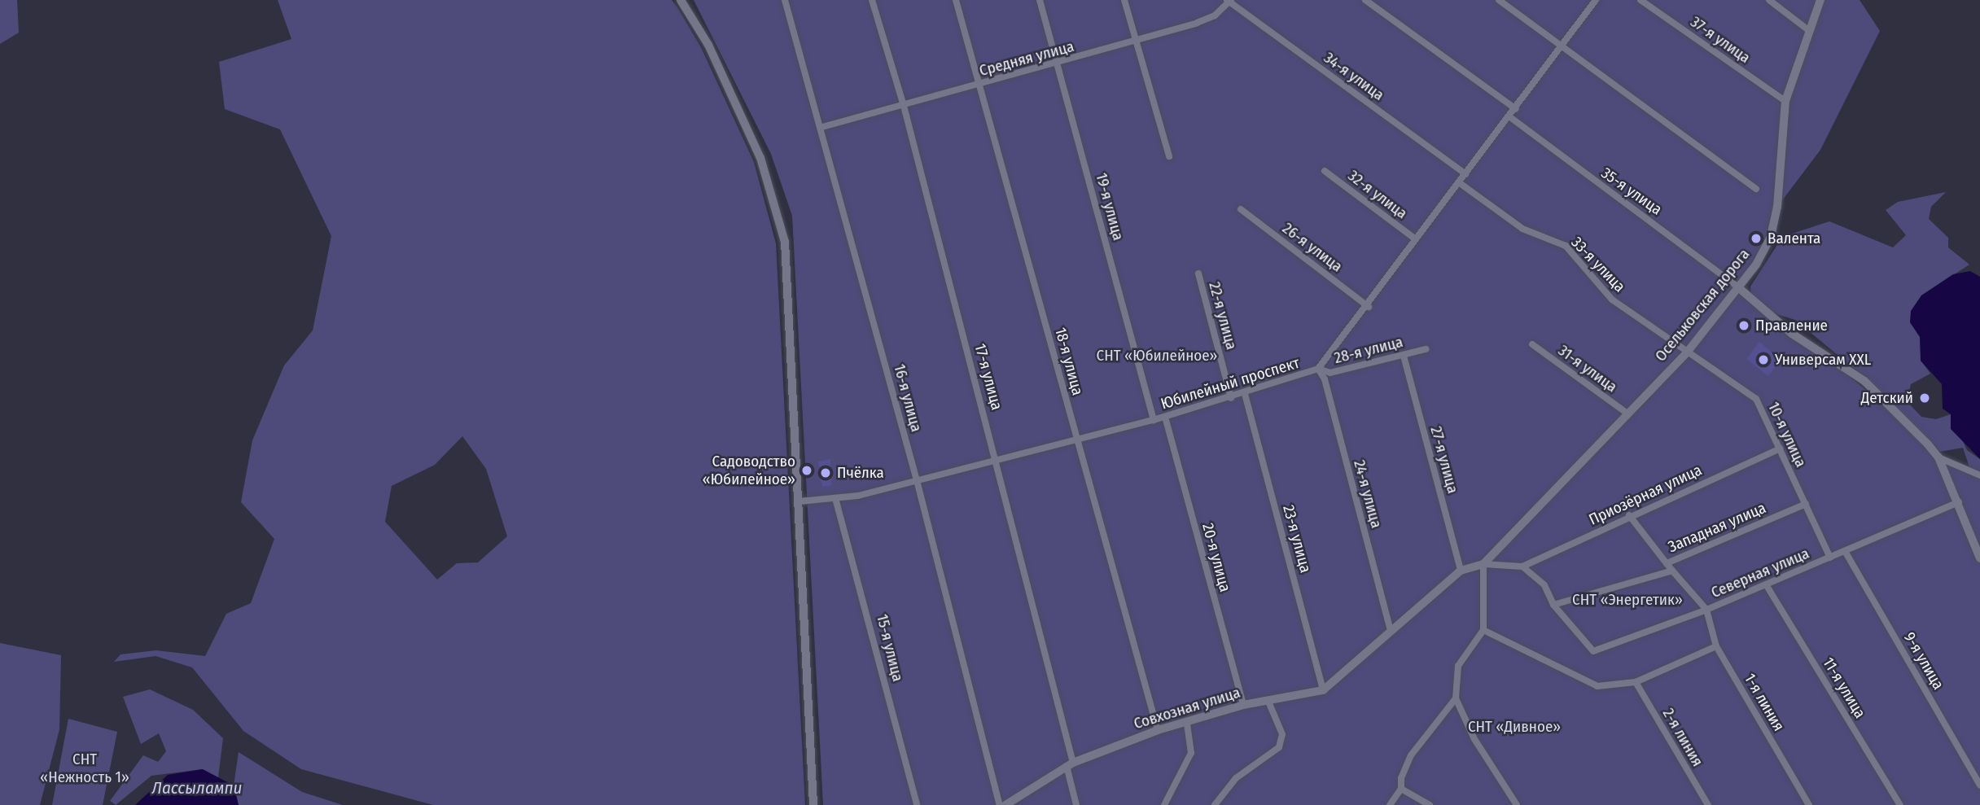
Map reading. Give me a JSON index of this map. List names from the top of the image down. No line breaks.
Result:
{"streets":{"street":["37-я улица","Средняя улица","34-я улица","35-я улица","32-я улица","19-я улица","26-я улица","33-я улица","Осельковская дорога","22-я улица","28-я улица","18-я улица","31-я улица","17-я улица","Юбилейный проспект","16-я улица","10-я улица","27-я улица","24-я улица","Приозёрная улица","Западная улица","23-я улица","20-я улица","Северная улица","15-я улица","9-я улица","11-я улица","1-я линия","Совхозная улица","2-я линия"]},"crossings":[["37-я улица","Осельковская дорога"],["Средняя улица","34-я улица"],["Средняя улица","19-я улица"],["Средняя улица","18-я улица"],["Средняя улица","17-я улица"],["Средняя улица","16-я улица"],["34-я улица","Юбилейный проспект"],["35-я улица","Осельковская дорога"],["35-я улица","Юбилейный проспект"],["32-я улица","Юбилейный проспект"],["19-я улица","Юбилейный проспект"],["26-я улица","Юбилейный проспект"],["33-я улица","Осельковская дорога"],["33-я улица","Юбилейный проспект"],["33-я улица","10-я улица"],["Осельковская дорога","31-я улица"],["Осельковская дорога","10-я улица"],["22-я улица","Юбилейный проспект"],["28-я улица","Юбилейный проспект"],["28-я улица","27-я улица"],["28-я улица","24-я улица"],["18-я улица","Юбилейный проспект"],["18-я улица","Совхозная улица"],["17-я улица","Юбилейный проспект"],["17-я улица","Совхозная улица"],["Юбилейный проспект","16-я улица"],["Юбилейный проспект","24-я улица"],["Юбилейный проспект","23-я улица"],["Юбилейный проспект","20-я улица"],["Юбилейный проспект","15-я улица"],["10-я улица","Приозёрная улица"],["10-я улица","Западная улица"],["10-я улица","Северная улица"],["Западная улица","Северная улица"],["23-я улица","Совхозная улица"],["20-я улица","Совхозная улица"],["Северная улица","9-я улица"],["Северная улица","11-я улица"],["Северная улица","1-я линия"]],"water":["Лассылампи"],"parks":["СНТ «Юбилейное»","СНТ «Энергетик»","СНТ «Дивное»","СНТ «Нежность 1»"],"places":["Валента","Правление","Универсам XXL","Детский","Садоводство «Юбилейное»","Пчёлка"]}
